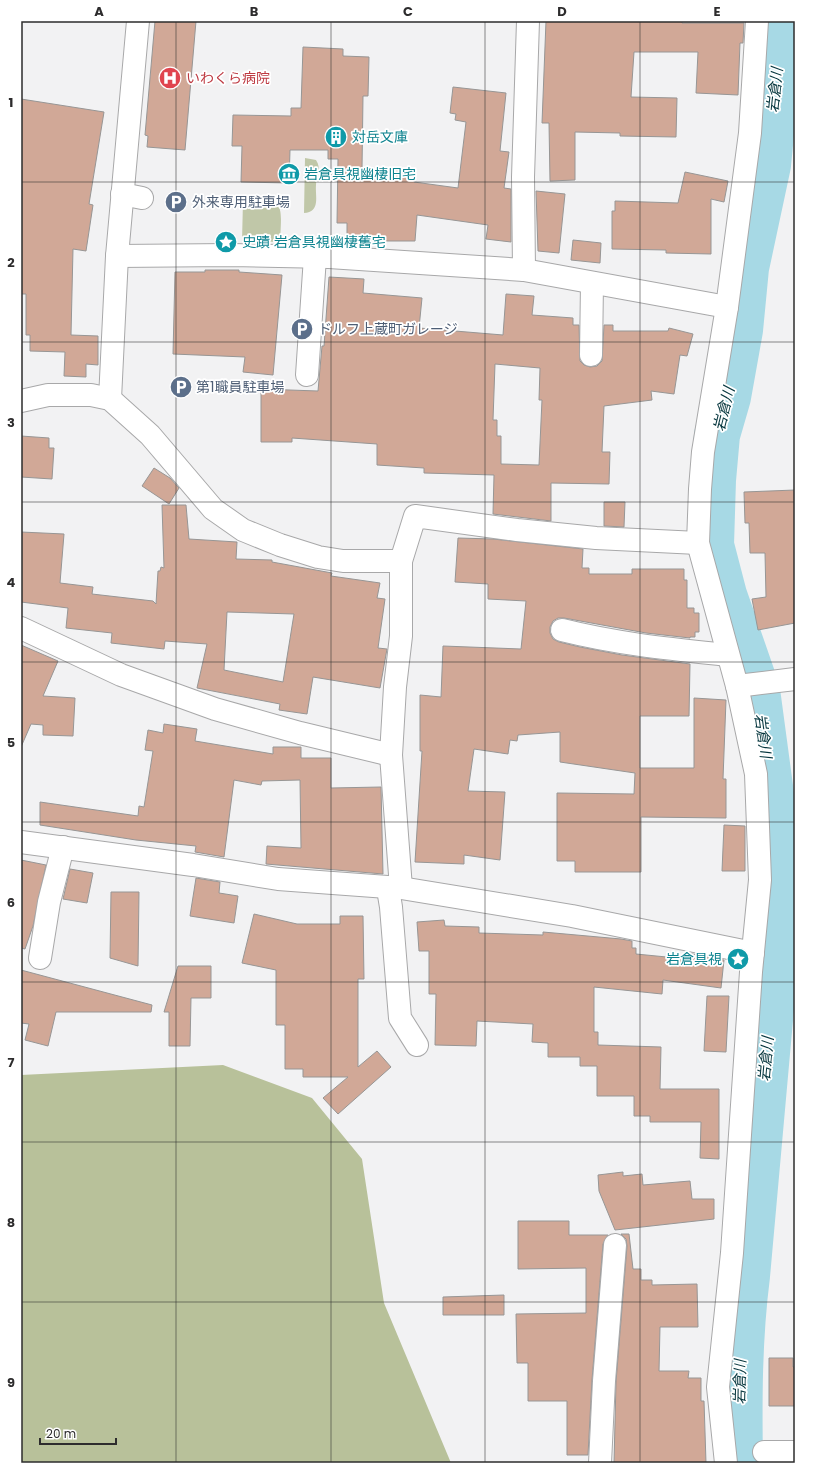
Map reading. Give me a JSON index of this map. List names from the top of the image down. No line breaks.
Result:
{"water":["岩倉川"],"places":{"hospital":["いわくら病院"],"building":["対岳文庫"],"museum":["岩倉具視幽棲旧宅"],"parking":["外来専用駐車場","ドルフ上蔵町ガレージ","第1職員駐車場"],"place":["史蹟 岩倉具視幽棲舊宅","岩倉具視"]},"scale_bar":"20 m","grid":{"columns":["A","B","C","D","E"],"rows":["1","2","3","4","5","6","7","8","9"]}}
